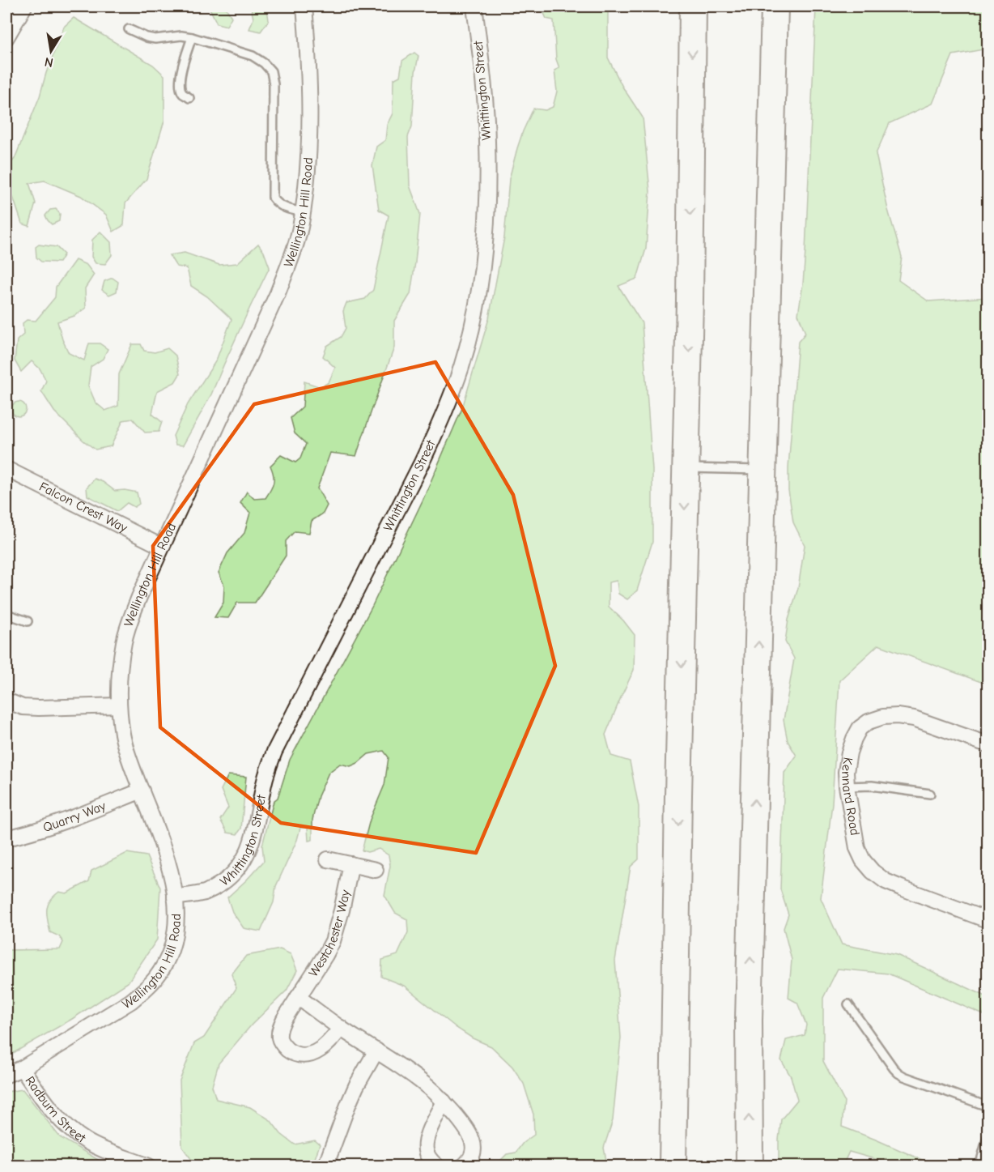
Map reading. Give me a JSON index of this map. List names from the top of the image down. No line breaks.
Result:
{"streets":{"street":["Whittington Street","Wellington Hill Road","Falcon Crest Way","Kennard Road","Quarry Way","Westchester Way","Radburn Street"]},"crossings":[["Whittington Street","Wellington Hill Road"],["Wellington Hill Road","Falcon Crest Way"],["Wellington Hill Road","Quarry Way"],["Wellington Hill Road","Radburn Street"]],"north":"bottom"}
